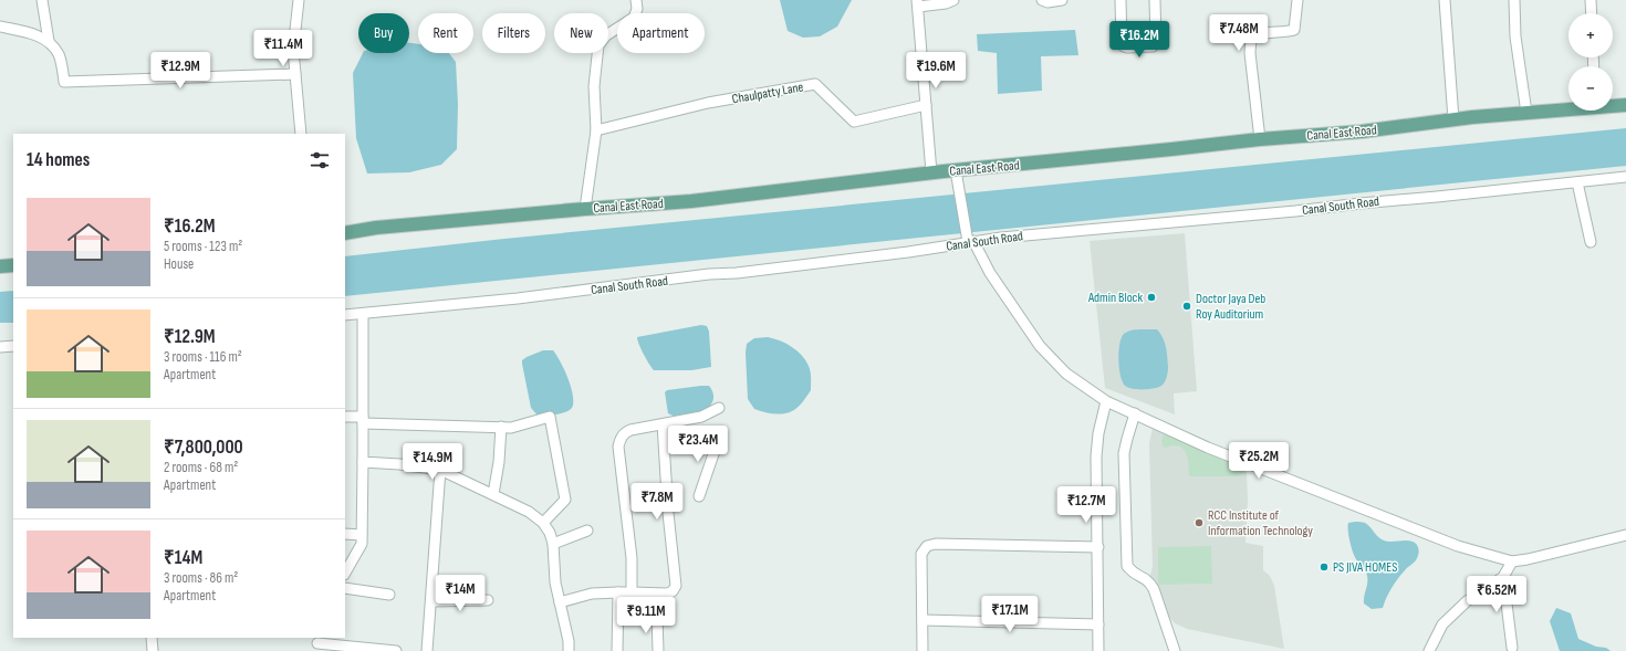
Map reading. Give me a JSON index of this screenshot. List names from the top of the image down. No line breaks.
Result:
{"streets":{"main road":["Canal East Road"],"street":["Chaulpatty Lane","Canal South Road"]},"places":["Admin Block","Doctor Jaya Deb Roy Auditorium","RCC Institute of Information Technology","PS JIVA HOMES"],"page":{"map_buttons":["+","−"],"chip":["Buy","Rent","Filters","New","Apartment"],"price":["₹7.48M","₹16.2M","₹11.4M","₹12.9M","₹19.6M","₹23.4M","₹25.2M","₹14.9M","₹7.8M","₹12.7M","₹14M","₹6.52M","₹17.1M","₹9.11M"],"heading":"14 homes","list":[{"name":"₹16.2M","note":"5 rooms · 123 m² · House"},{"name":"₹12.9M","note":"3 rooms · 116 m² · Apartment"},{"name":"₹7,800,000","note":"2 rooms · 68 m² · Apartment"},{"name":"₹14M","note":"3 rooms · 86 m² · Apartment"}]}}
